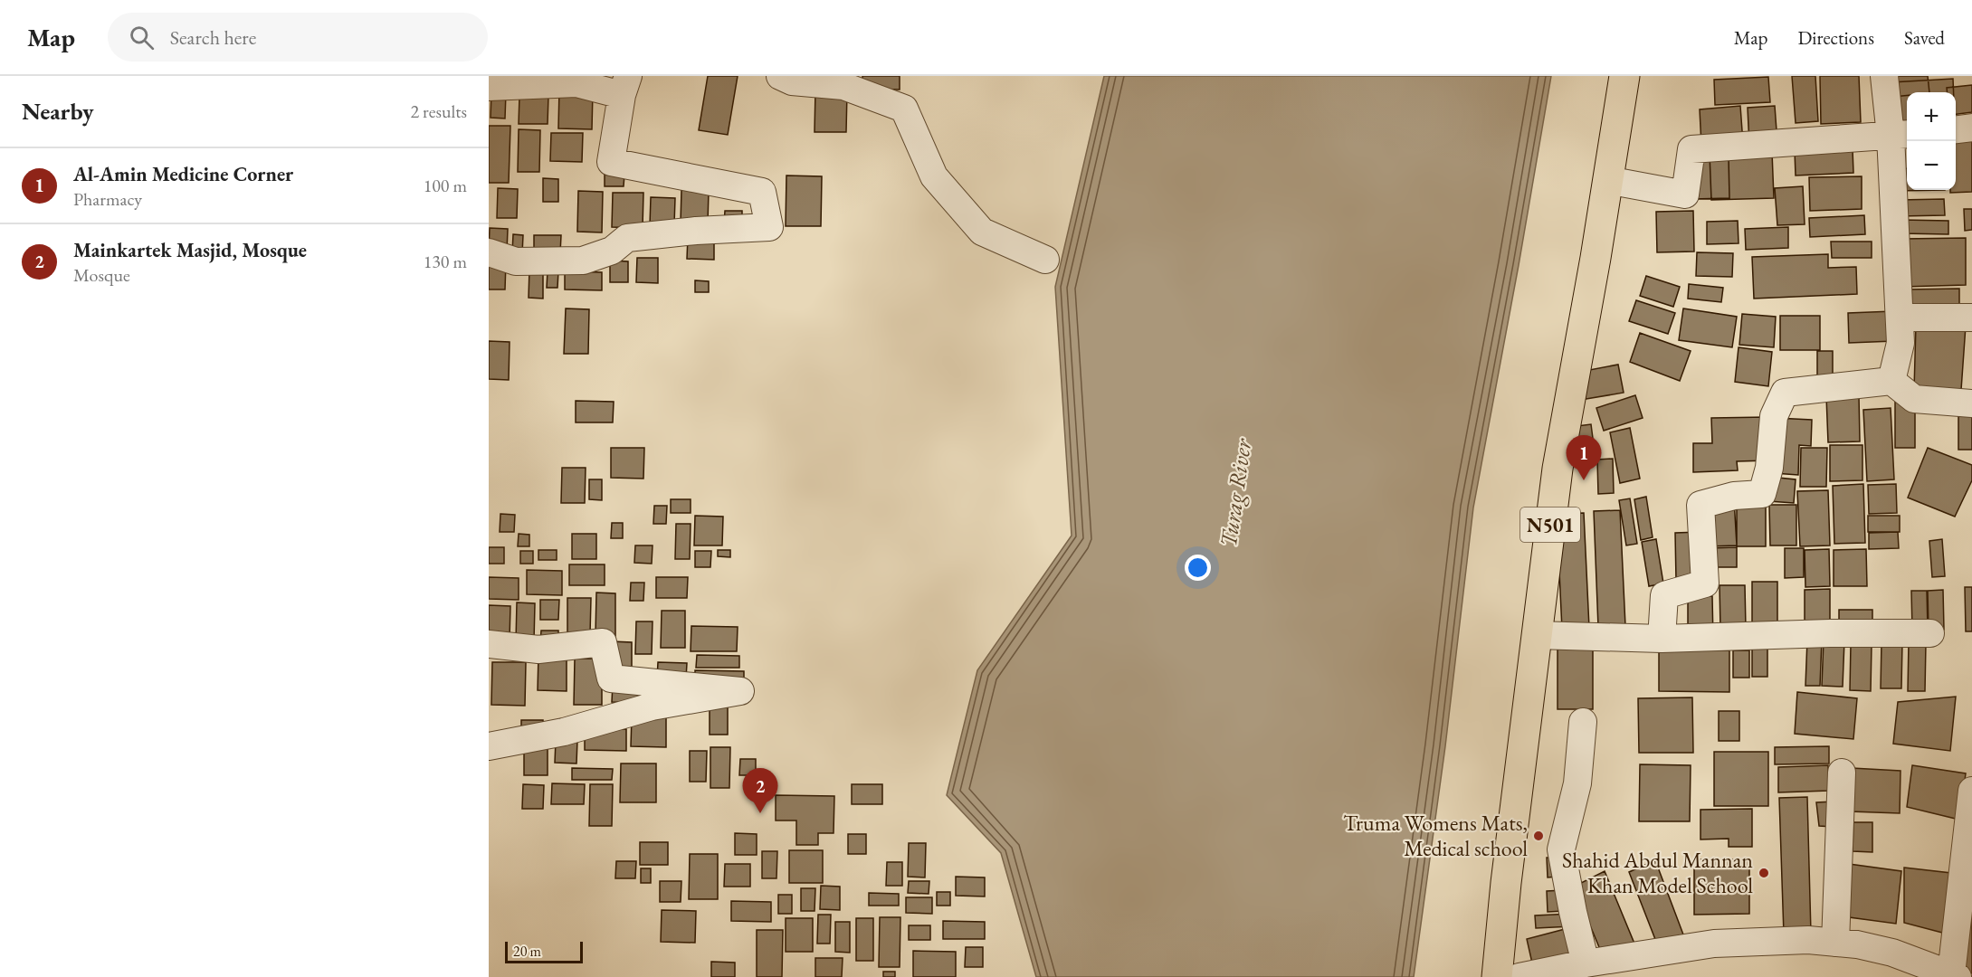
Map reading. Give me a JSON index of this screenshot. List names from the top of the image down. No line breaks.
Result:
{"streets":{"highway":["N501"]},"water":["Turag River"],"places":["Truma Womens Mats, Medical school","Shahid Abdul Mannan Khan Model School"],"scale_bar":"20 m","page":{"header":"Map","search":"Search here","nav":["Map","Directions","Saved"],"heading":["Nearby","2 results"],"map_buttons":["+","−"],"list":[{"mark":"1","name":"Al-Amin Medicine Corner","note":"Pharmacy","value":"100 m"},{"mark":"2","name":"Mainkartek Masjid, Mosque","note":"Mosque","value":"130 m"}],"pins":["1","2"],"scale":"20 m"}}
